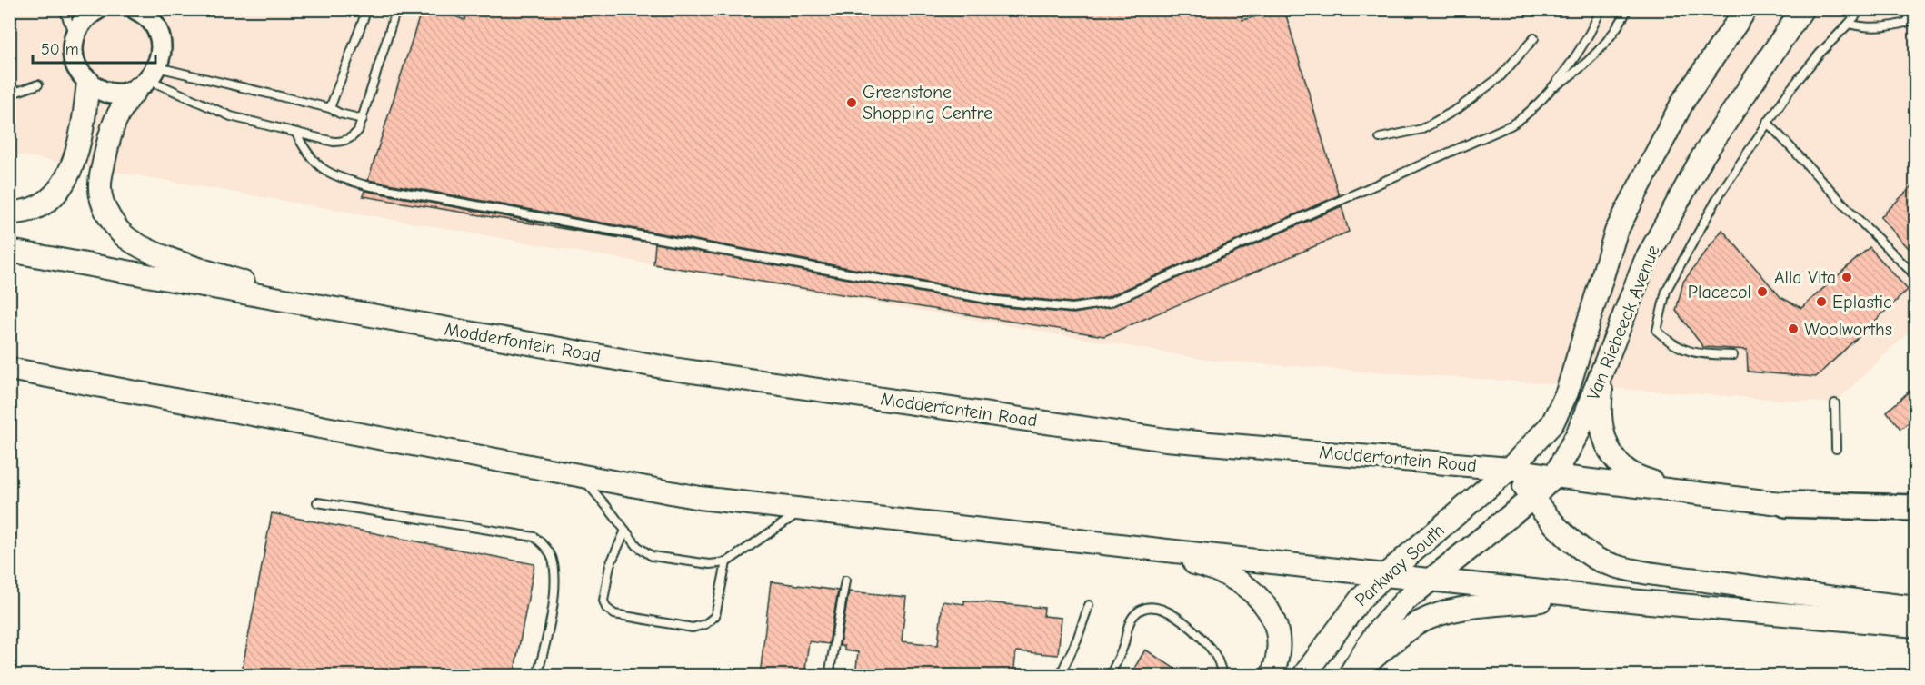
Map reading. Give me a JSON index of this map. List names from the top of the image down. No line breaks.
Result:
{"streets":{"main road":["Van Riebeeck Avenue","Modderfontein Road","Parkway South"]},"crossings":[["Van Riebeeck Avenue","Modderfontein Road"],["Van Riebeeck Avenue","Parkway South"],["Modderfontein Road","Parkway South"]],"places":["Greenstone Shopping Centre","Alla Vita","Placecol","Eplastic","Woolworths"],"scale_bar":"50 m"}
